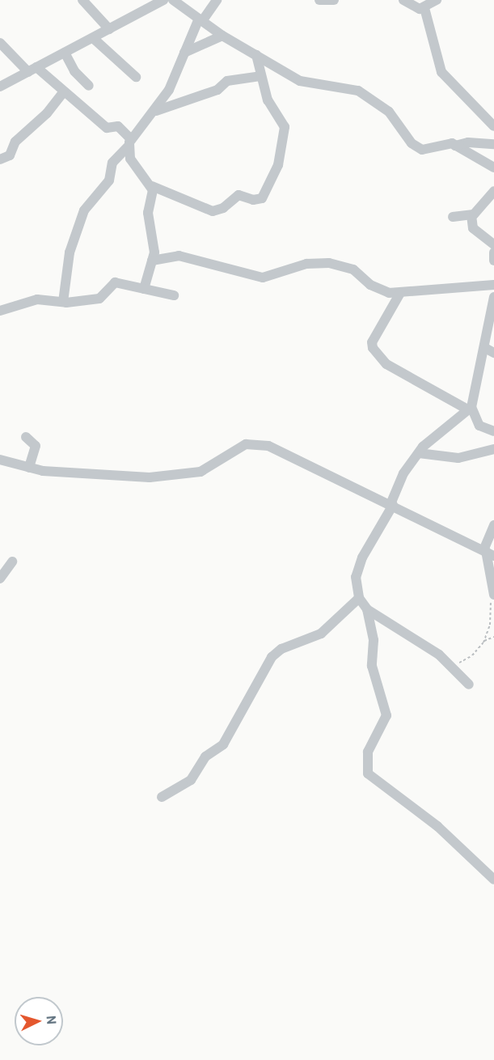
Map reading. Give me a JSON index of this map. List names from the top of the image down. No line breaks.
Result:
{"north":"right"}
